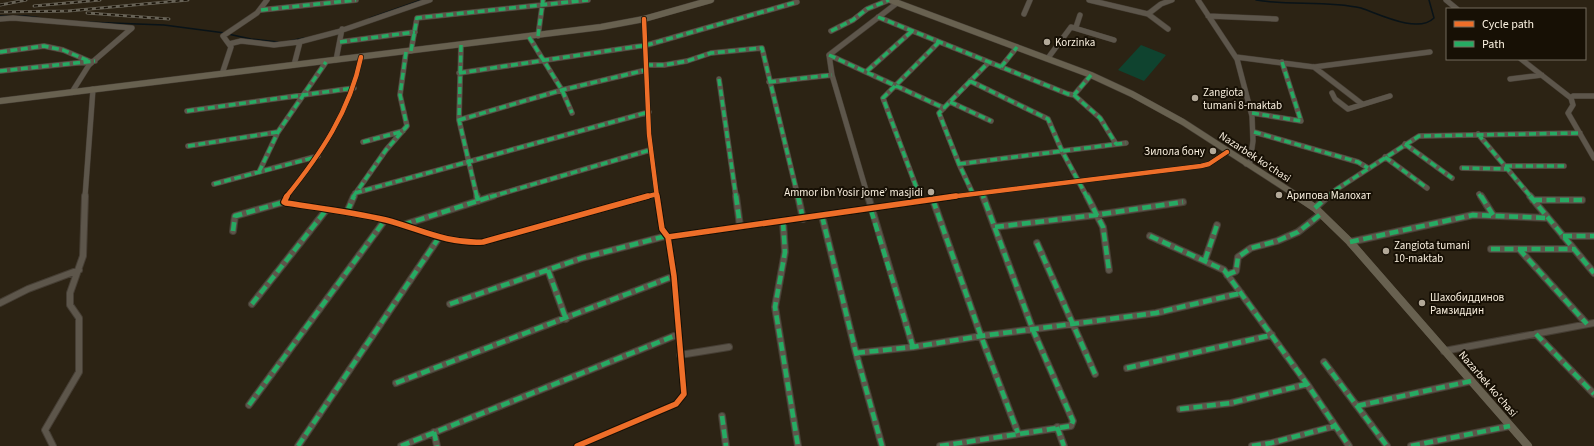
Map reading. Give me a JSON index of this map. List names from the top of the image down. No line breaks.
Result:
{"streets":{"main road":["Nazarbek ko'chasi"]},"places":["Korzinka","Zangiota tumani 8-maktab","Зилола бону","Ammor ibn Yosir jome’ masjidi","Арипова Малохат","Zangiota tumani 10-maktab","Шахобиддинов Рамзиддин"],"legend":["Cycle path","Path"]}
